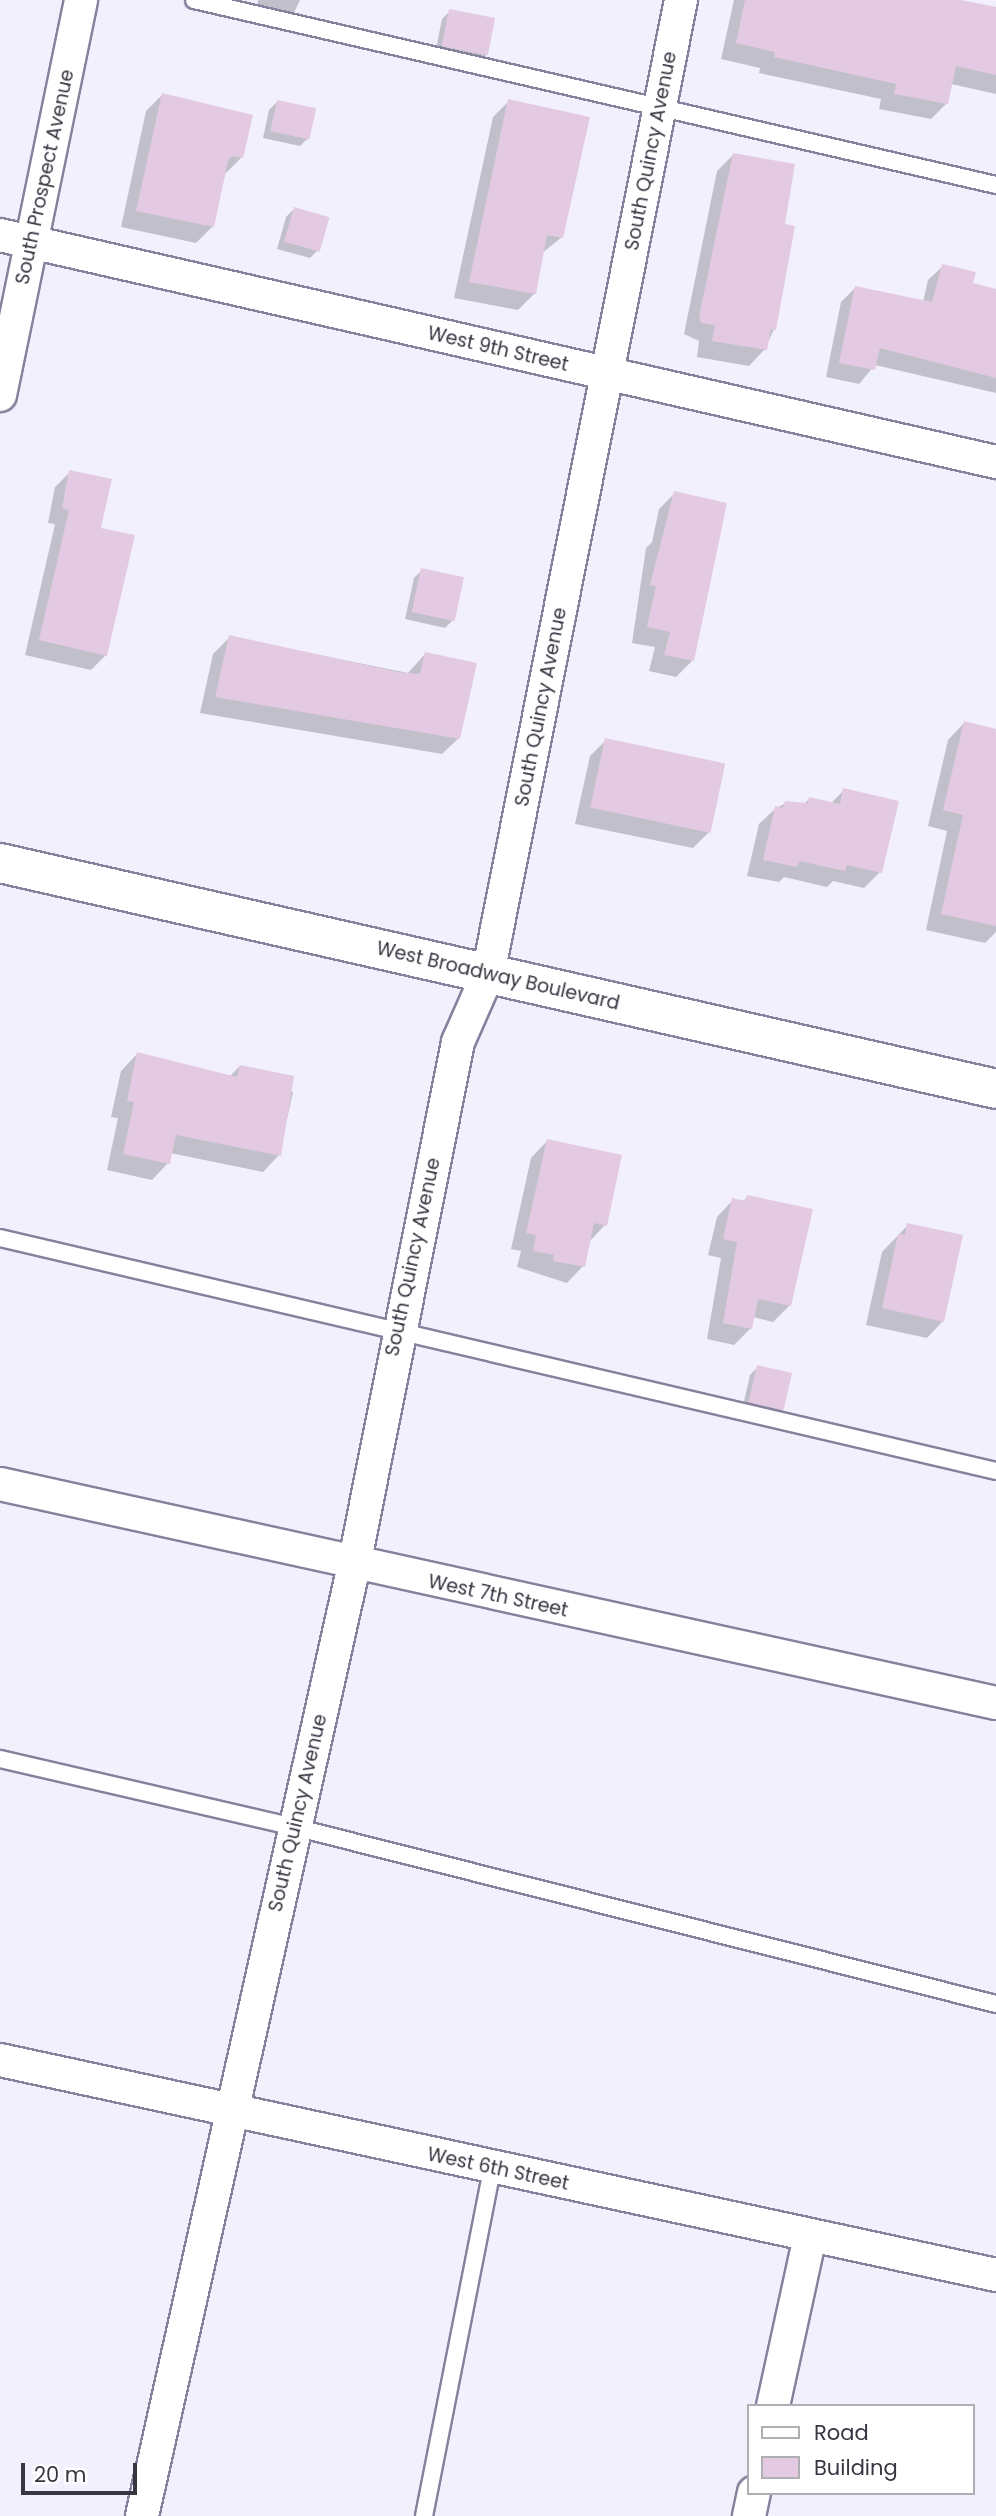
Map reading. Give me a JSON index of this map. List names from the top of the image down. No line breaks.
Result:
{"streets":{"highway":["West Broadway Boulevard"],"street":["South Quincy Avenue","South Prospect Avenue","West 9th Street","West 7th Street","West 6th Street"]},"crossings":[["South Quincy Avenue","West 9th Street"],["South Quincy Avenue","West Broadway Boulevard"],["South Quincy Avenue","West 7th Street"],["South Quincy Avenue","West 6th Street"],["South Prospect Avenue","West 9th Street"]],"legend":["Road","Building"],"scale_bar":"20 m"}
